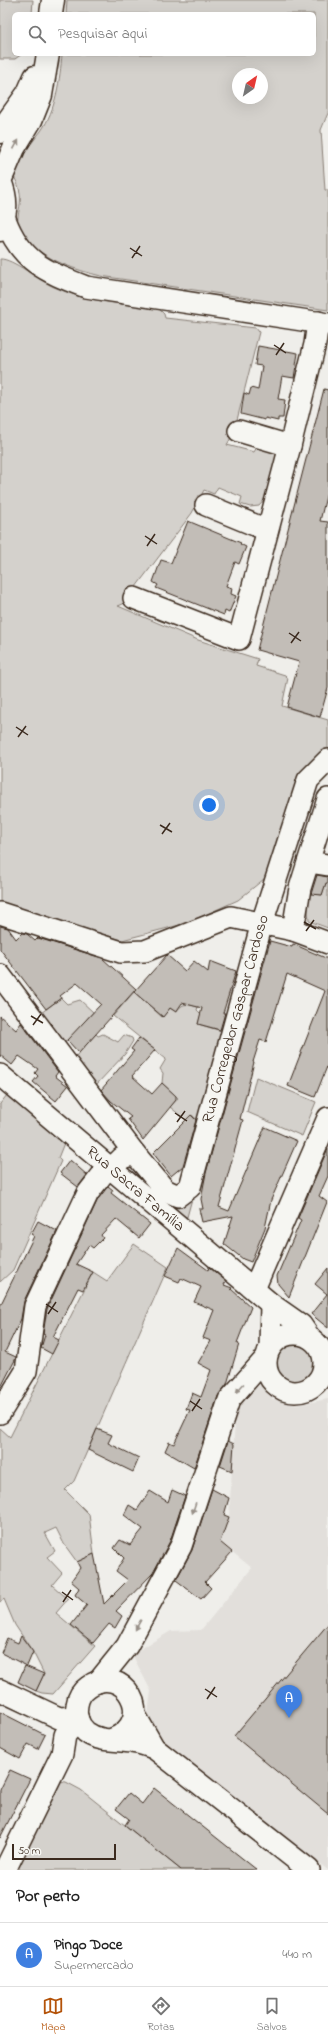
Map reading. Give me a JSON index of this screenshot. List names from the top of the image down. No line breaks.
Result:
{"streets":{"street":["Rua Corregedor Gaspar Cardoso","Rua Sacra Família"]},"scale_bar":"50 m","north":"top right","page":{"search":"Pesquisar aqui","pins":"A","scale":"50 m","heading":"Por perto","list":[{"mark":"A","name":"Pingo Doce","note":"Supermercado","value":"440 m"}],"nav":["Mapa","Rotas","Salvos"]}}
